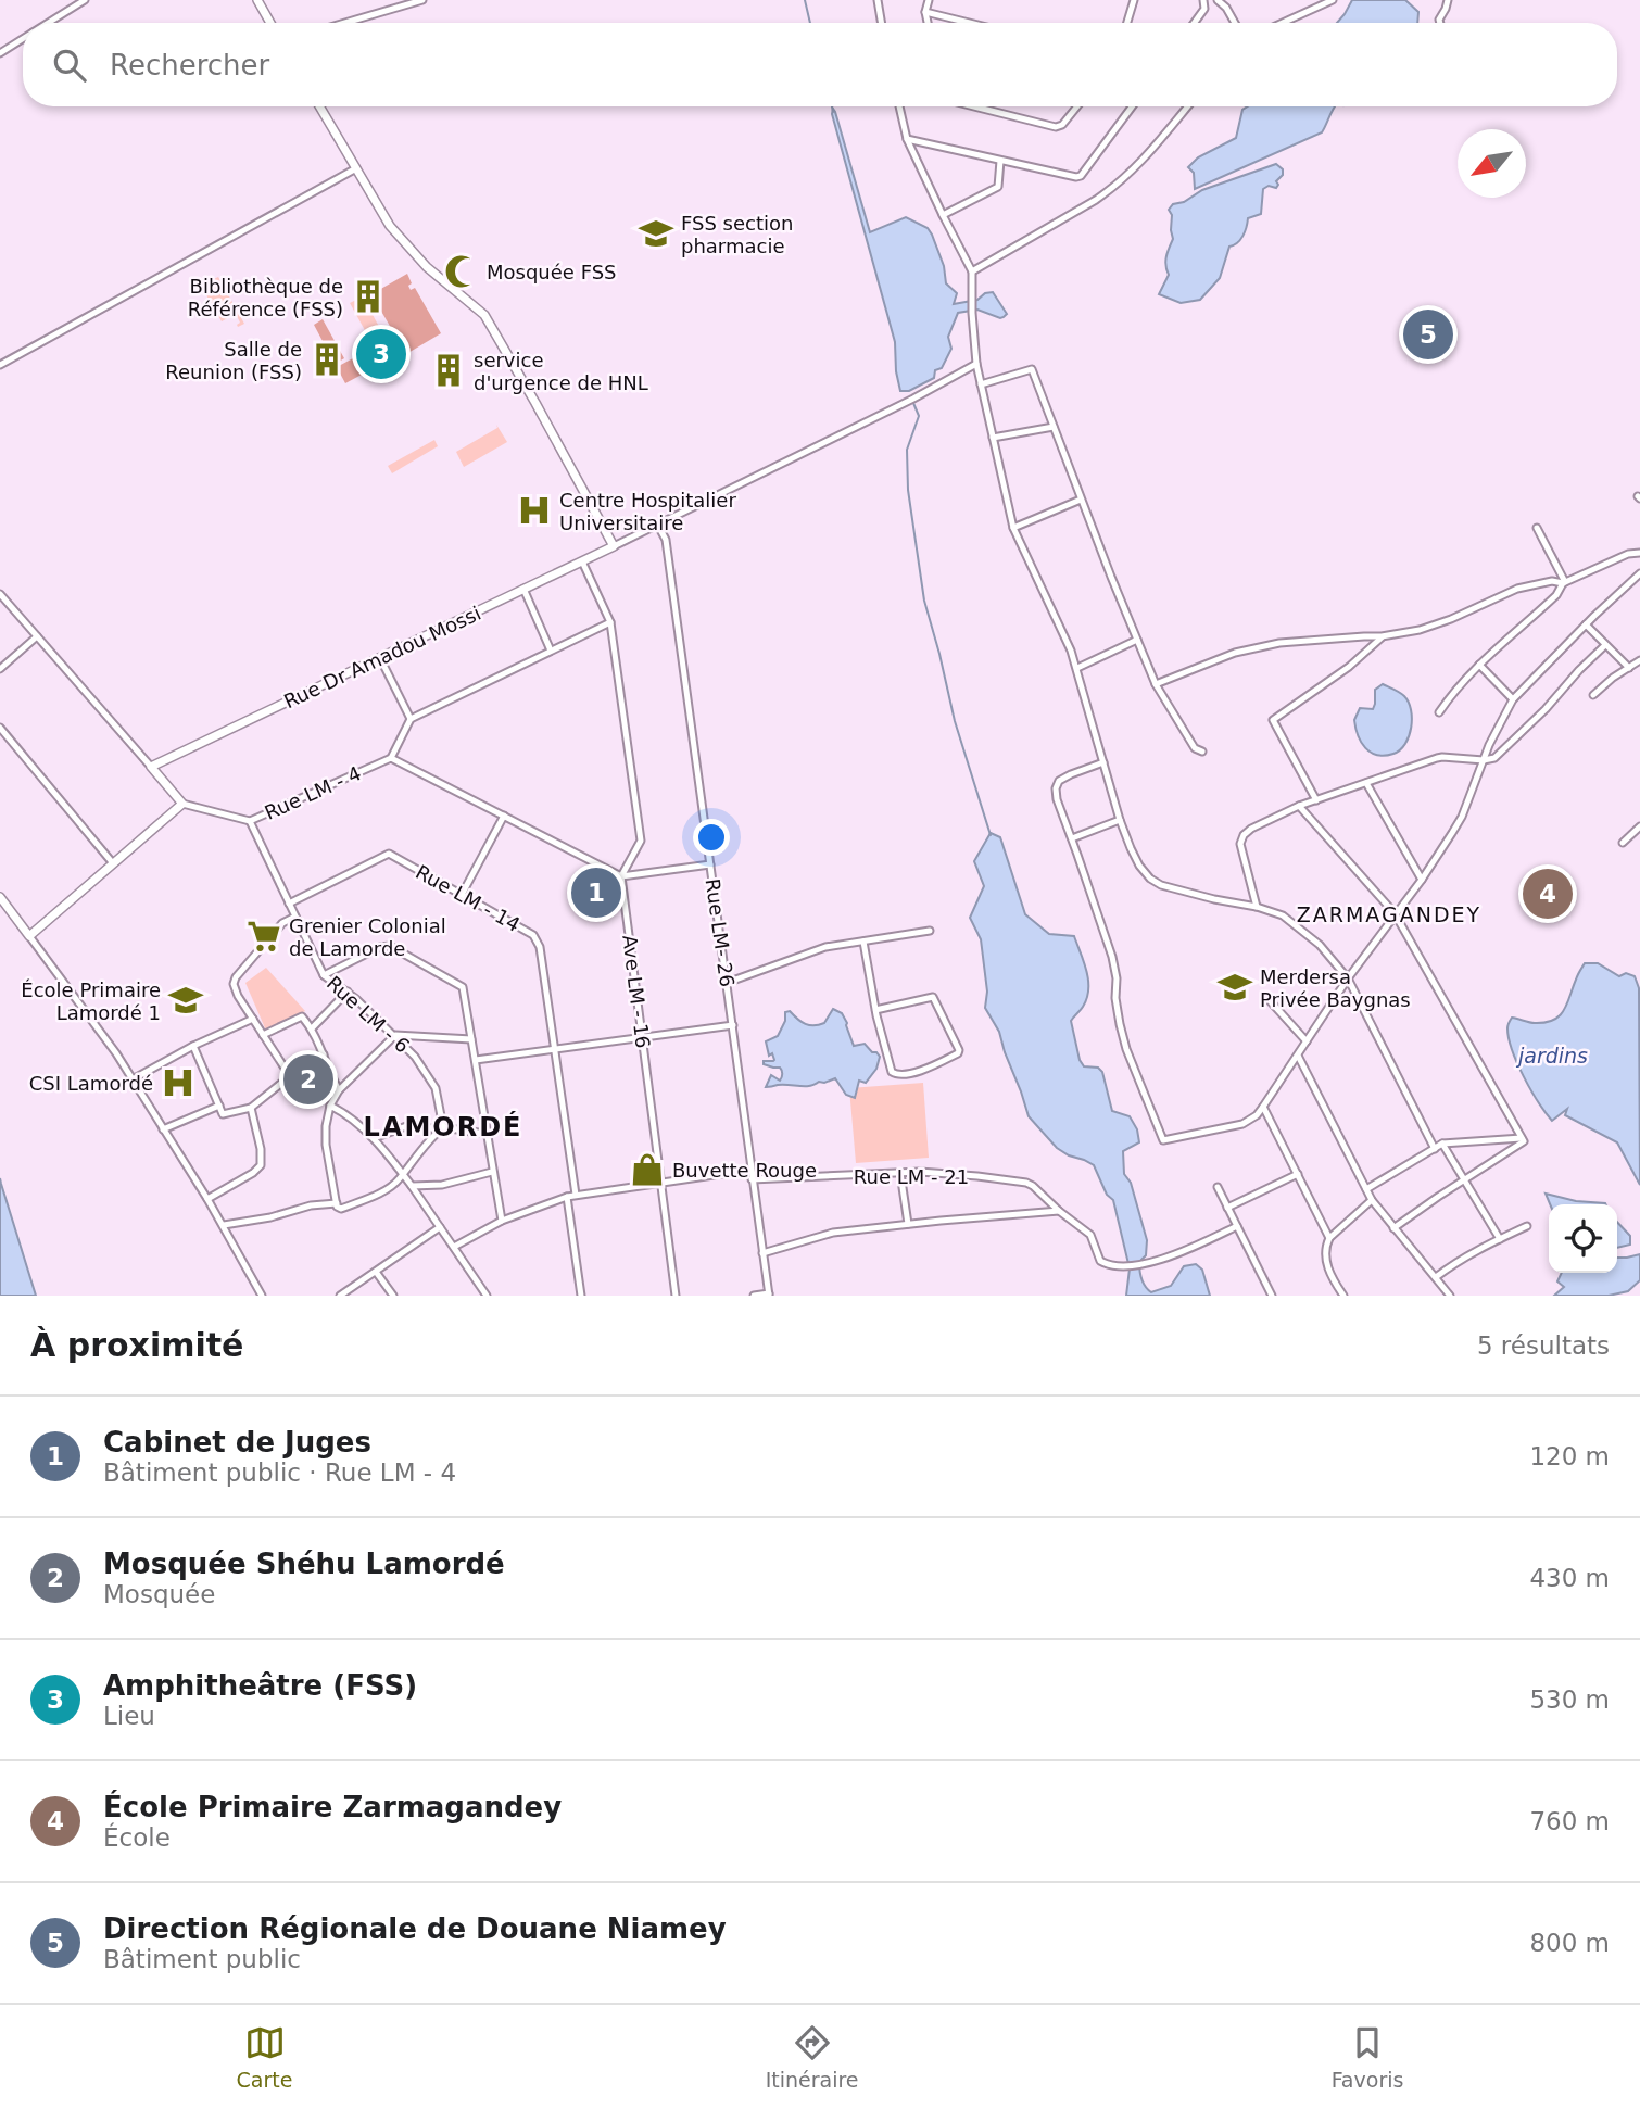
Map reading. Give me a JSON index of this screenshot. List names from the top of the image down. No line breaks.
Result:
{"streets":{"street":["Rue Dr Amadou Mossi","Rue LM - 4","Rue LM - 14","Rue LM- 26","Ave LM - 16","Rue LM - 6","Rue LM - 21"]},"crossings":[["Rue LM - 4","Rue LM - 6"],["Rue LM - 14","Rue LM - 6"],["Rue LM- 26","Rue LM - 21"]],"districts":["ZARMAGANDEY","LAMORDÉ"],"water":["jardins"],"places":{"school or university":["FSS section pharmacie","Merdersa Privée Baygnas","École Primaire Lamordé 1"],"mosque":["Mosquée FSS"],"building":["Bibliothèque de Référence (FSS)","Salle de Reunion (FSS)","service d'urgence de HNL"],"hospital":["Centre Hospitalier Universitaire","CSI Lamordé"],"supermarket":["Grenier Colonial de Lamorde"],"shop":["Buvette Rouge"]},"north":"bottom left","page":{"search":"Rechercher","pins":["5","3","1","4","2"],"heading":["À proximité","5 résultats"],"list":[{"mark":"1","name":"Cabinet de Juges","note":"Bâtiment public · Rue LM - 4","value":"120 m"},{"mark":"2","name":"Mosquée Shéhu Lamordé","note":"Mosquée","value":"430 m"},{"mark":"3","name":"Amphitheâtre (FSS)","note":"Lieu","value":"530 m"},{"mark":"4","name":"École Primaire Zarmagandey","note":"École","value":"760 m"},{"mark":"5","name":"Direction Régionale de Douane Niamey","note":"Bâtiment public","value":"800 m"}],"nav":["Carte","Itinéraire","Favoris"]}}
